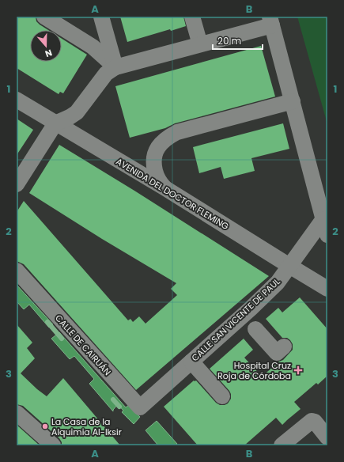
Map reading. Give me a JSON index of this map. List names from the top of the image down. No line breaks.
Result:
{"streets":{"street":["AVENIDA DEL DOCTOR FLEMING","CALLE SAN VICENTE DE PAUL","CALLE DE CAIRUÁN"]},"crossings":[["AVENIDA DEL DOCTOR FLEMING","CALLE SAN VICENTE DE PAUL"],["CALLE SAN VICENTE DE PAUL","CALLE DE CAIRUÁN"]],"places":{"health":["Hospital Cruz Roja de Córdoba"],"other":["La Casa de la Alquimia Al-Iksir"]},"scale_bar":"20 m","north":"bottom","grid":{"columns":["A","B"],"rows":["1","2","3"]}}
